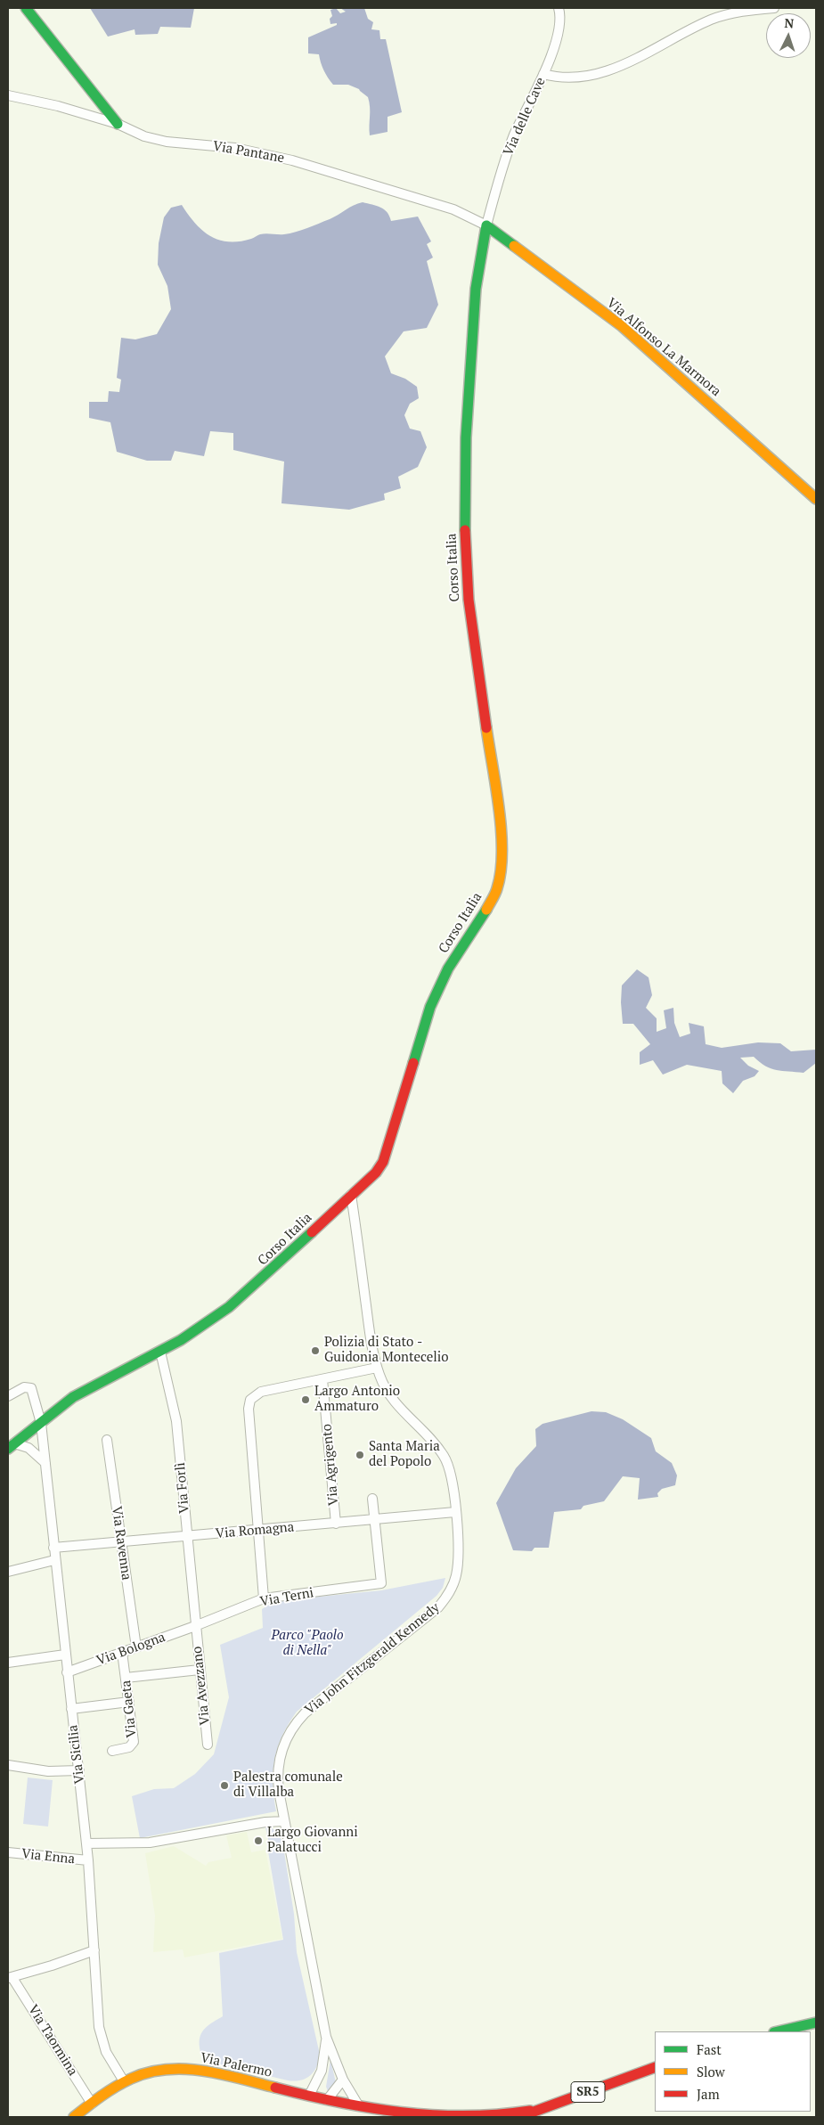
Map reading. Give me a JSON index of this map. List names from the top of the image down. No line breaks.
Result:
{"streets":{"street":["Via delle Cave","Via Pantane","Via Alfonso La Marmora","Corso Italia","Via Agrigento","Via Forlì","Via Romagna","Via Ravenna","Via Terni","Via Bologna","Via John Fitzgerald Kennedy","Via Avezzano","Via Gaeta","Via Sicilia","Via Enna","Via Taormina","Via Palermo","SR5"]},"crossings":[["Via delle Cave","Via Pantane"],["Via delle Cave","Via Alfonso La Marmora"],["Via delle Cave","Corso Italia"],["Via Pantane","Via Alfonso La Marmora"],["Via Pantane","Corso Italia"],["Via Alfonso La Marmora","Corso Italia"],["Corso Italia","Via Forlì"],["Corso Italia","Via John Fitzgerald Kennedy"],["Corso Italia","Via Sicilia"],["Via Agrigento","Via Romagna"],["Via Forlì","Via Romagna"],["Via Forlì","Via Terni"],["Via Forlì","Via Bologna"],["Via Forlì","Via Avezzano"],["Via Romagna","Via Ravenna"],["Via Romagna","Via Terni"],["Via Romagna","Via John Fitzgerald Kennedy"],["Via Romagna","Via Sicilia"],["Via Ravenna","Via Bologna"],["Via Terni","Via Bologna"],["Via Terni","Via Avezzano"],["Via Bologna","Via Avezzano"],["Via Bologna","Via Gaeta"],["Via Bologna","Via Sicilia"],["Via John Fitzgerald Kennedy","Via Palermo"],["Via Sicilia","Via Enna"],["Via Sicilia","Via Palermo"],["Via Taormina","Via Palermo"],["Via Palermo","SR5"]],"parks":["Parco \"Paolo di Nella\""],"places":["Polizia di Stato - Guidonia Montecelio","Largo Antonio Ammaturo","Santa Maria del Popolo","Palestra comunale di Villalba","Largo Giovanni Palatucci"],"legend":["Fast","Slow","Jam"],"north":"top"}
